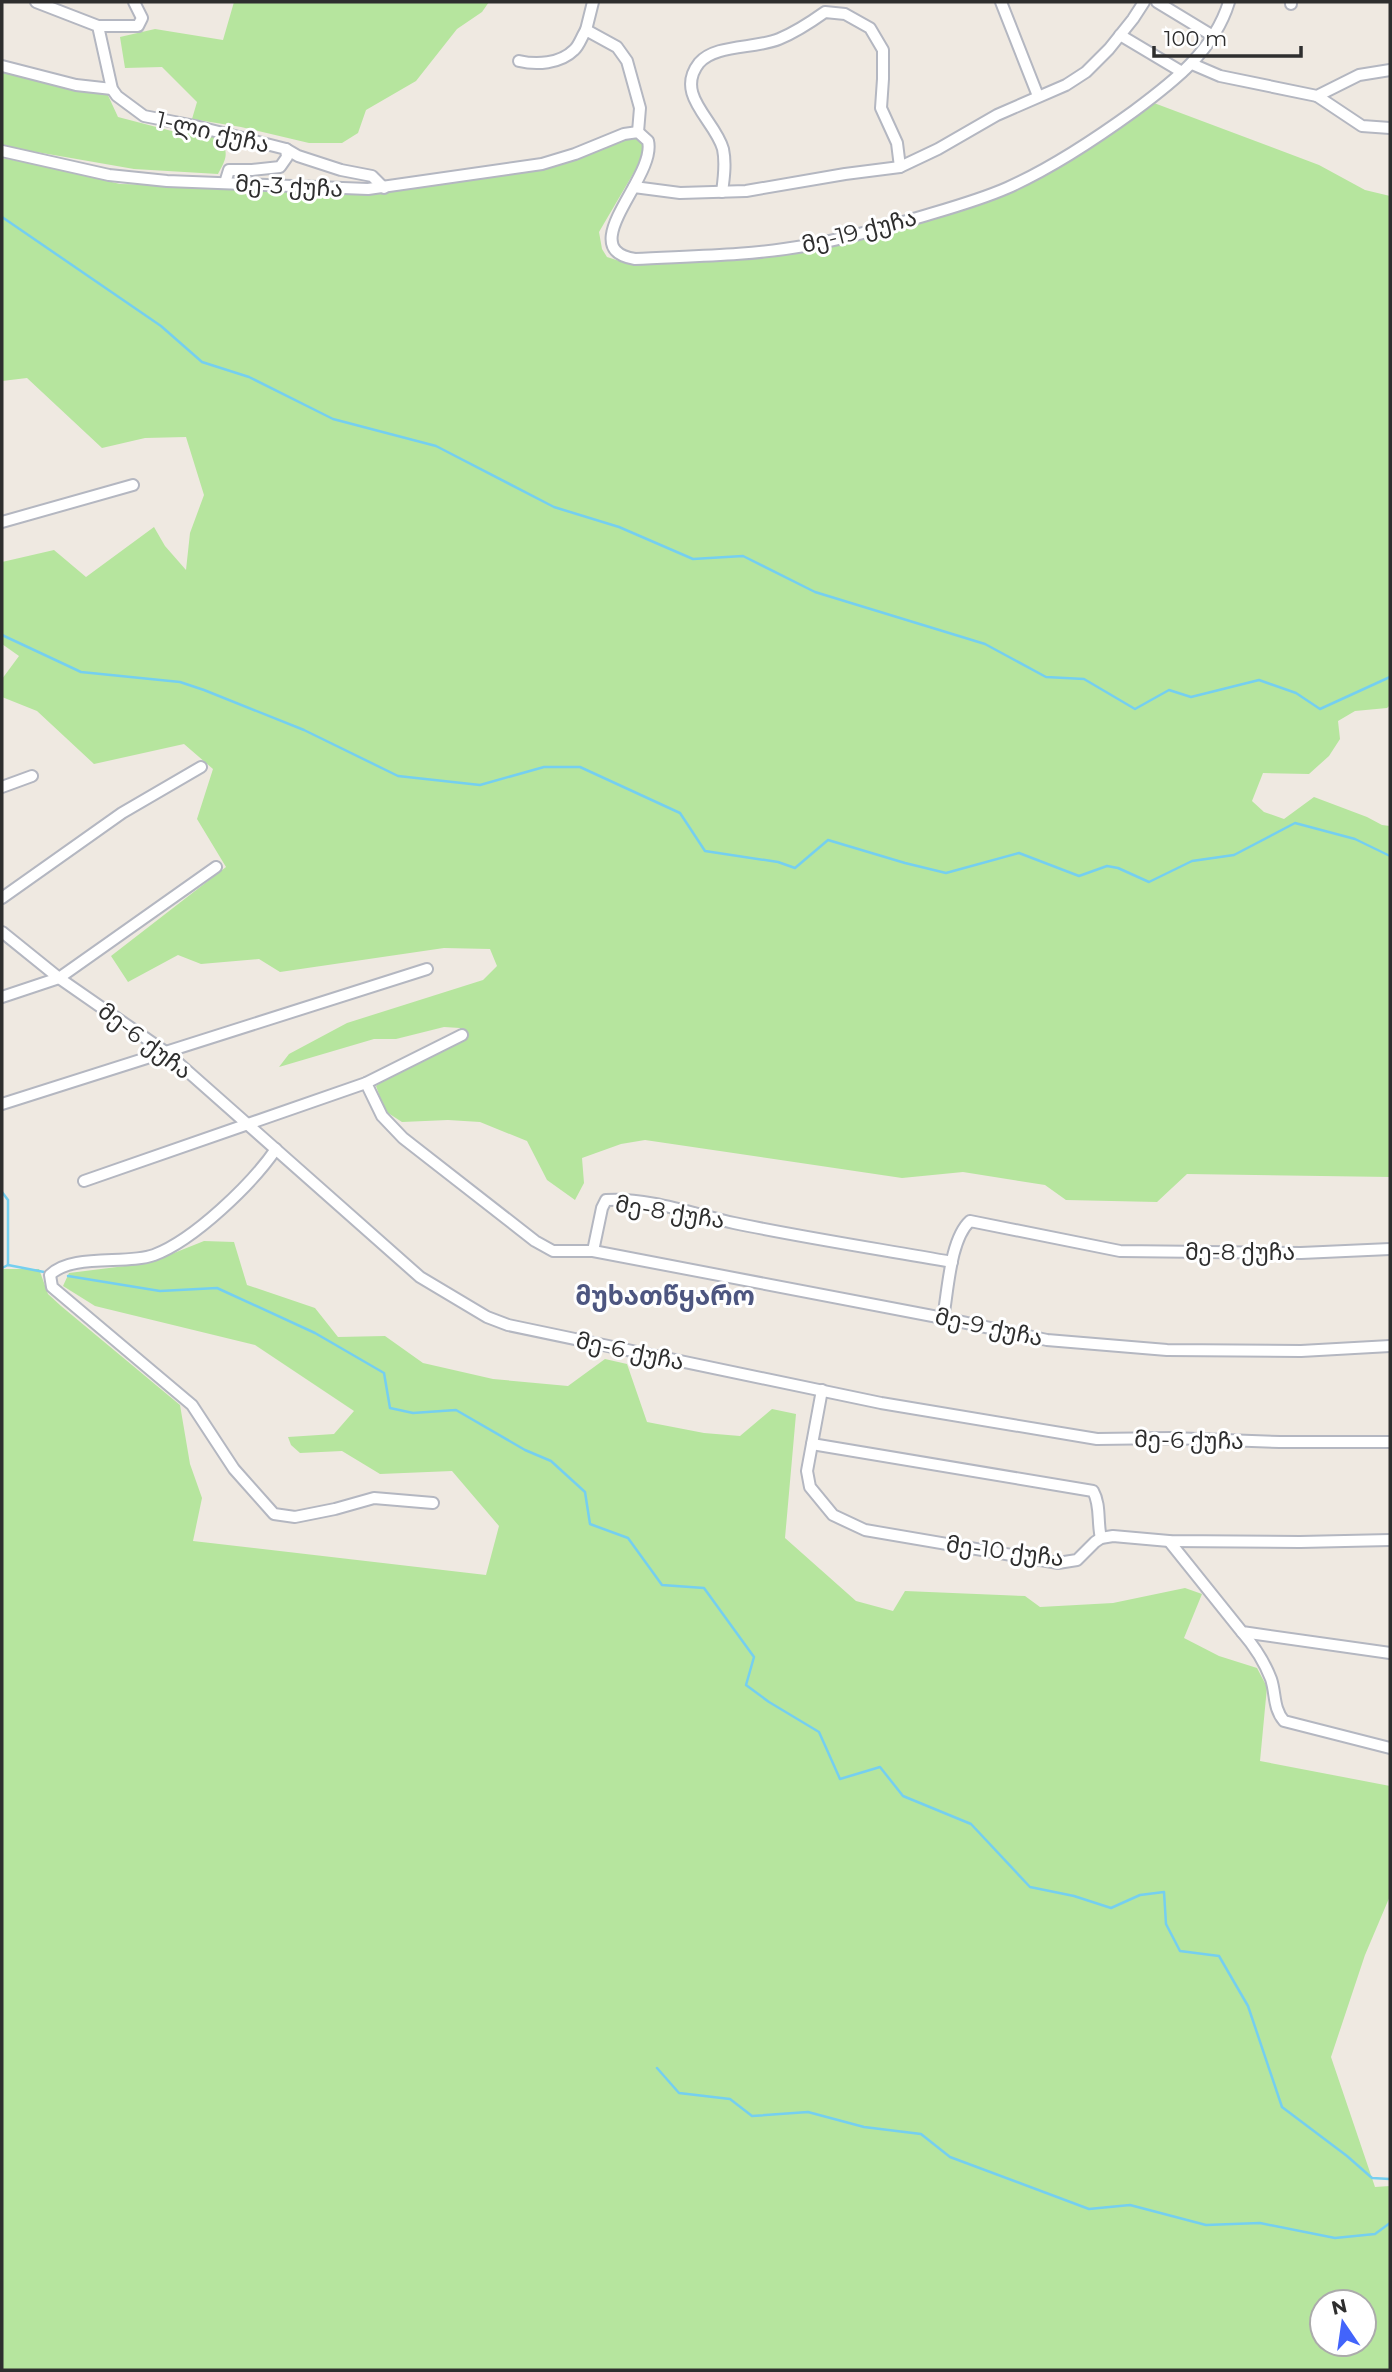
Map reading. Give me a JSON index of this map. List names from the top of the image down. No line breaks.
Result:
{"streets":{"street":["1-ლი ქუჩა","მე-3 ქუჩა","მე-19 ქუჩა","მე-6 ქუჩა","მე-8 ქუჩა","მე-9 ქუჩა","მე-10 ქუჩა"]},"crossings":[["1-ლი ქუჩა","მე-3 ქუჩა"],["მე-3 ქუჩა","მე-19 ქუჩა"],["მე-6 ქუჩა","მე-10 ქუჩა"],["მე-8 ქუჩა","მე-9 ქუჩა"]],"districts":["მუხათწყარო"],"scale_bar":"100 m","north":"top"}
